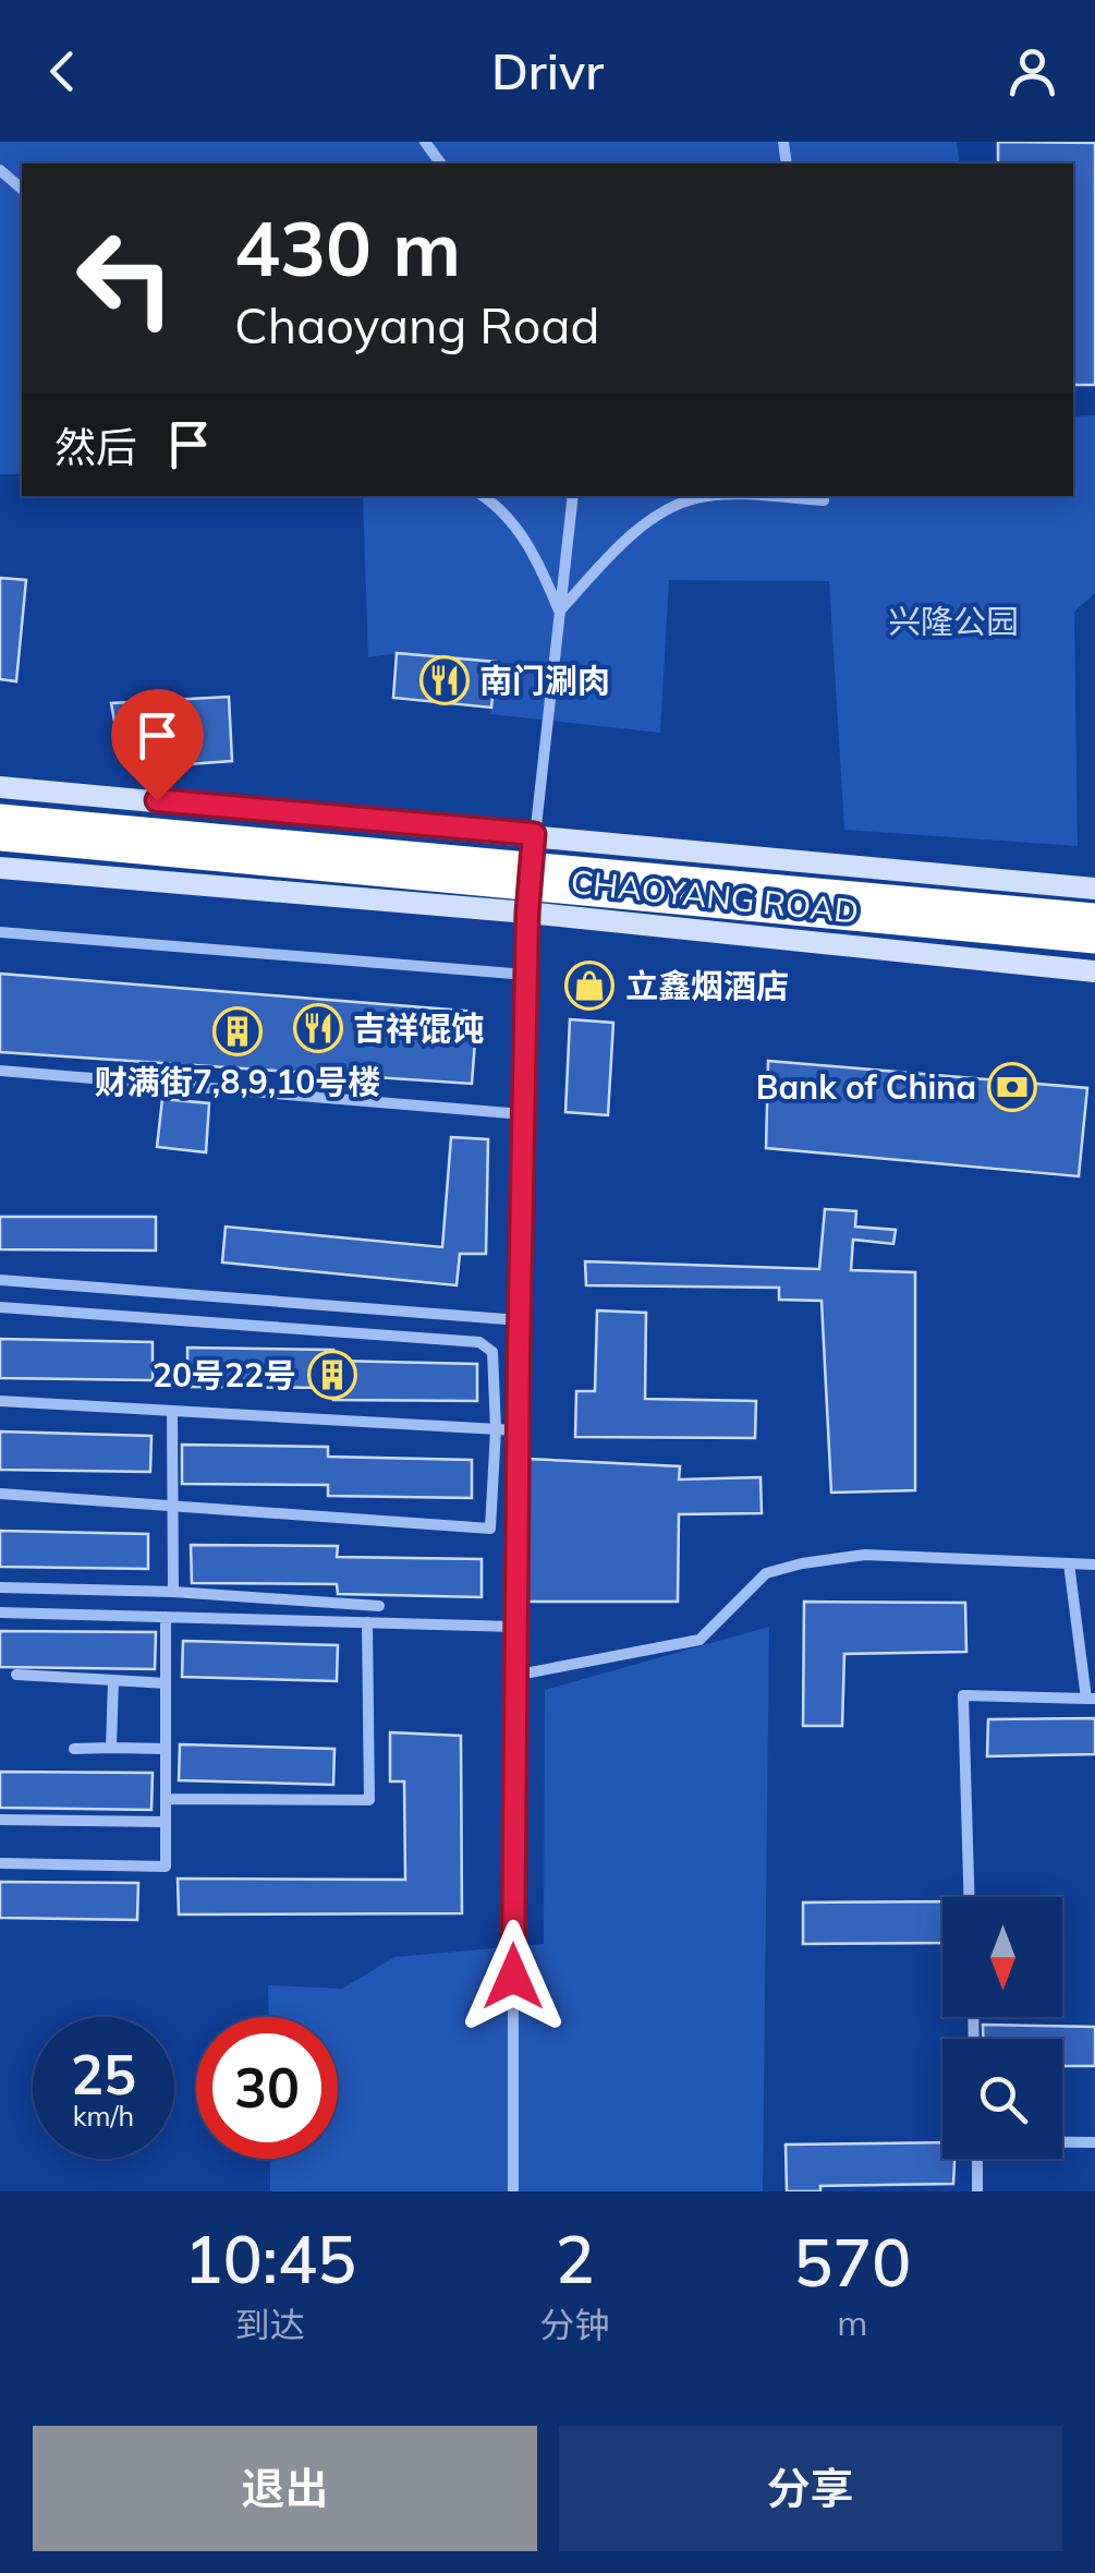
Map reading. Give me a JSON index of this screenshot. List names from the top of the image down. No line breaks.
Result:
{"streets":{"highway":["CHAOYANG ROAD"]},"parks":["兴隆公园"],"places":{"restaurant":["南门涮肉","吉祥馄饨"],"shop":["立鑫烟酒店"],"building":["财满街7,8,9,10号楼","20号22号"],"bank":["Bank of China"]},"north":"bottom","page":{"header":"Drivr","turn":["430 m","Chaoyang Road"],"then":"然后","speed":"25 km/h","limit":"30","eta":["10:45","到达","2","分钟","570","m"],"buttons":["退出","分享"]}}
